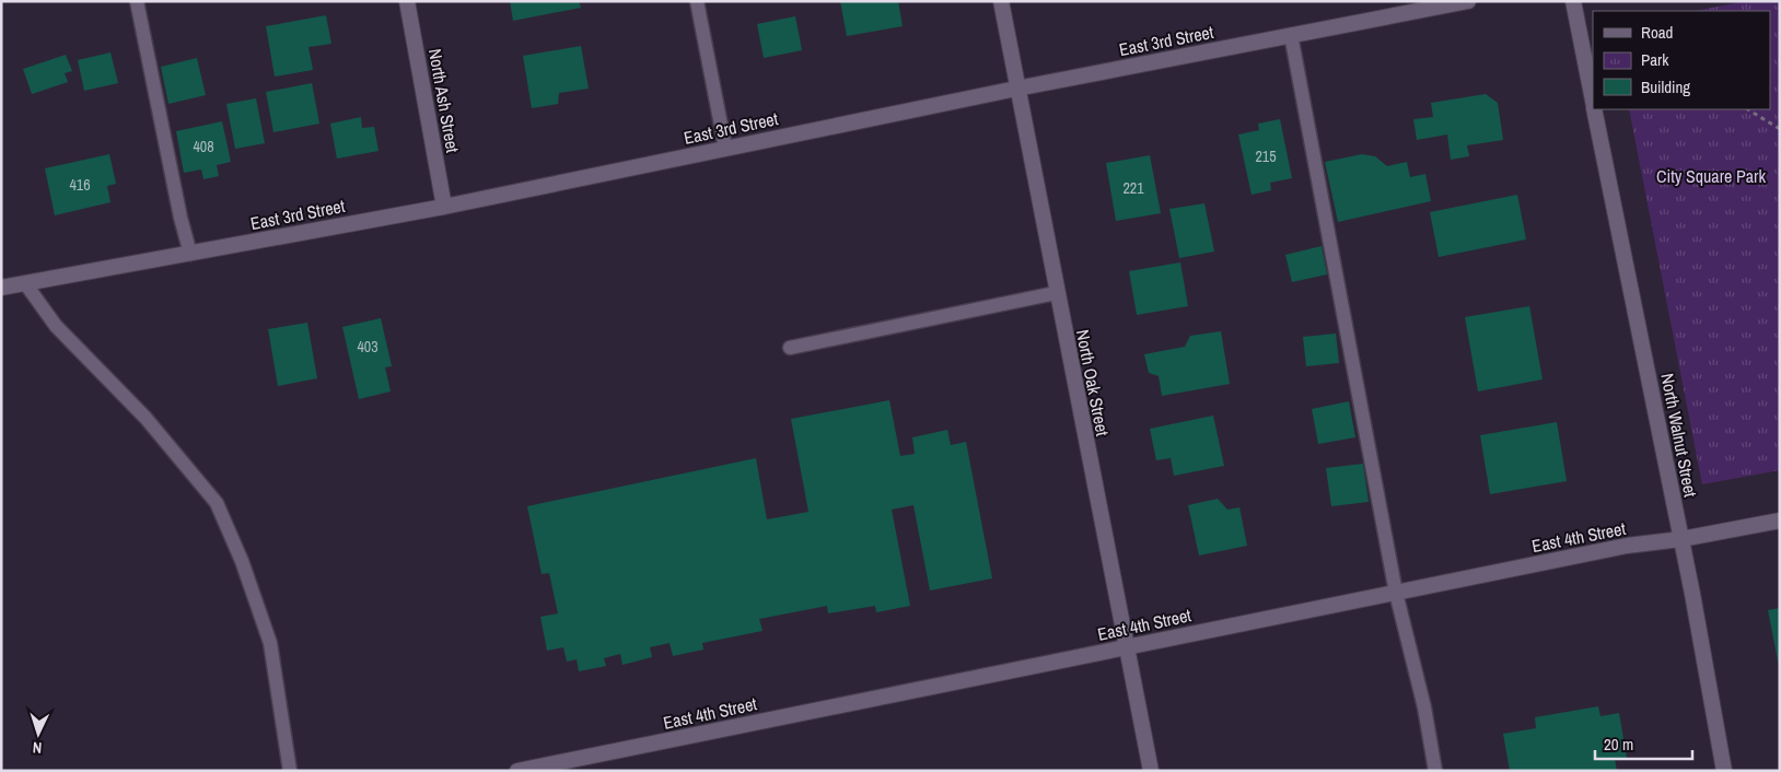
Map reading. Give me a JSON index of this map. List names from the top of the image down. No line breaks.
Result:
{"streets":{"street":["East 3rd Street","North Ash Street","North Oak Street","North Walnut Street","East 4th Street"]},"crossings":[["East 3rd Street","North Ash Street"],["East 3rd Street","North Oak Street"],["North Oak Street","East 4th Street"],["North Walnut Street","East 4th Street"]],"parks":["City Square Park"],"house_numbers":["408","215","416","221","403"],"legend":["Road","Park","Building"],"scale_bar":"20 m","north":"bottom"}
